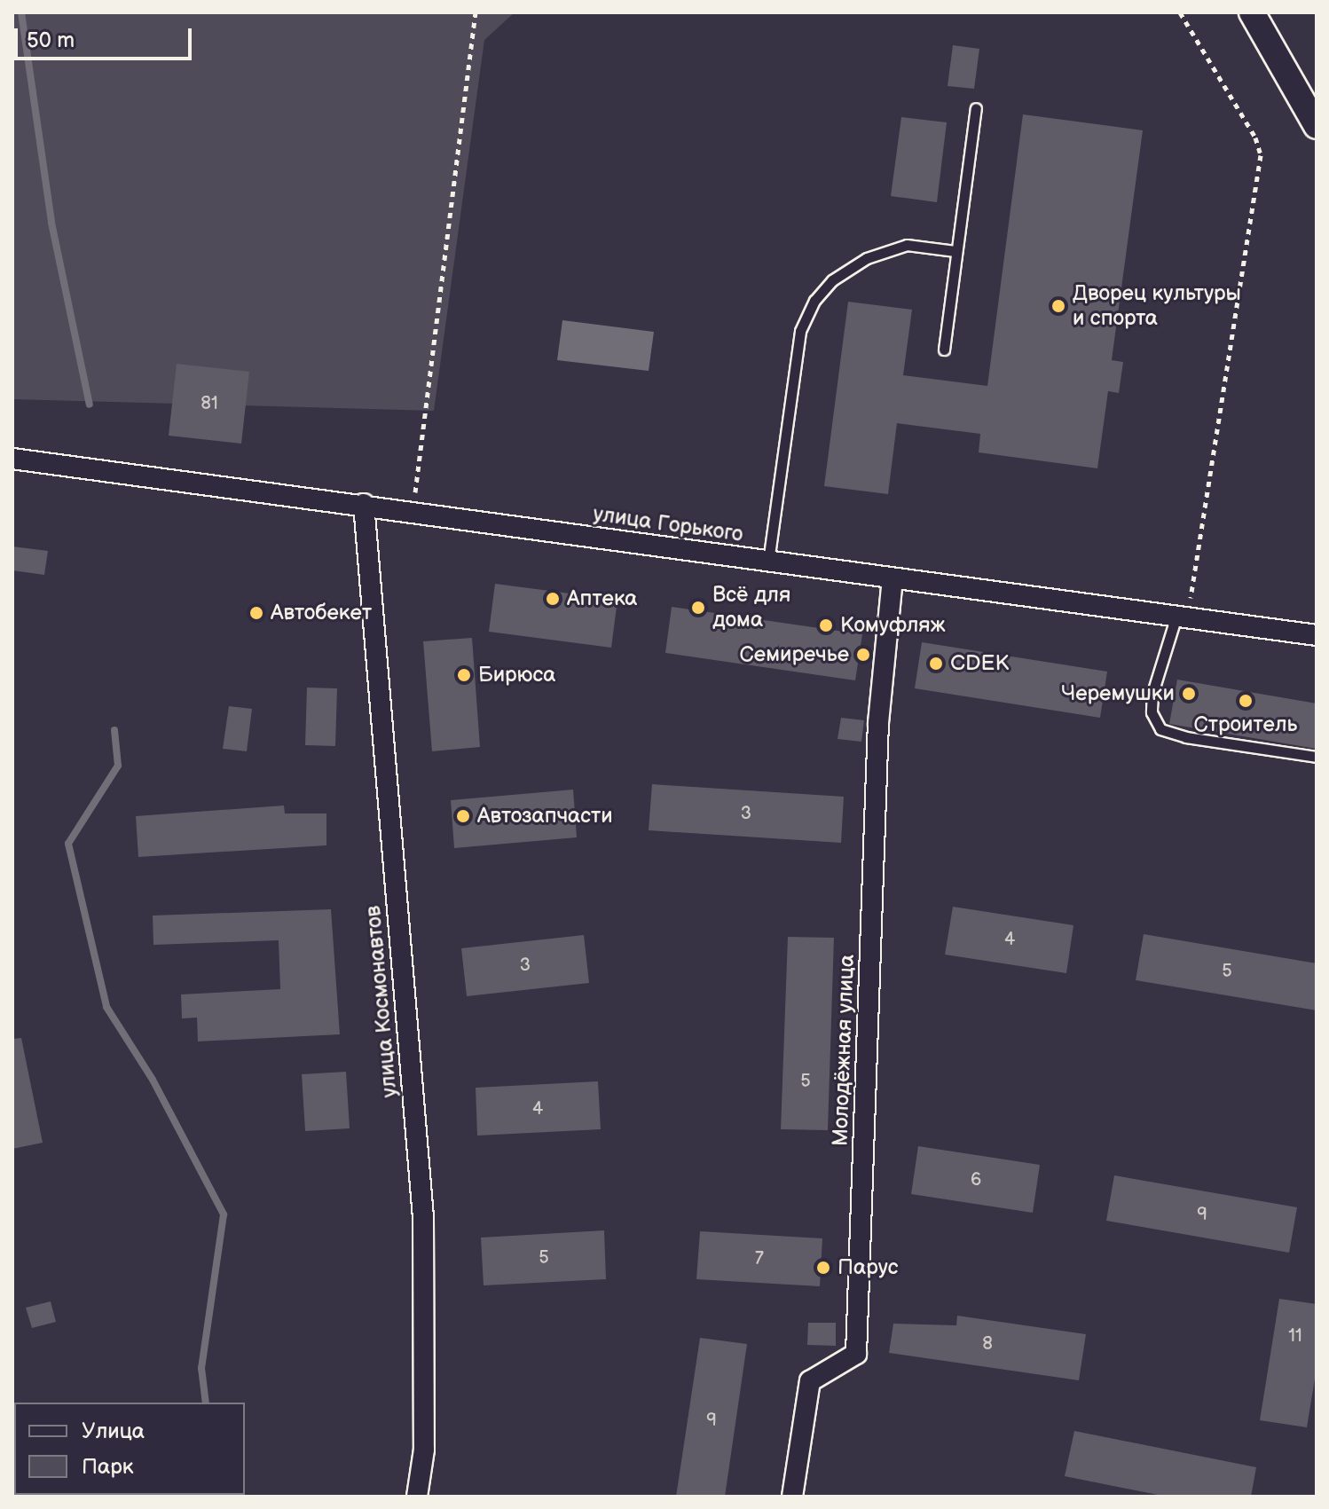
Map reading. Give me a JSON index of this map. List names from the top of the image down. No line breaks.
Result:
{"streets":{"street":["улица Горького","улица Космонавтов","Молодёжная улица"]},"crossings":[["улица Горького","улица Космонавтов"],["улица Горького","Молодёжная улица"]],"places":["Дворец культуры и спорта","Аптека","Всё для дома","Автобекет","Комуфляж","Семиречье","CDEK","Бирюса","Черемушки","Строитель","Автозапчасти","Парус"],"house_numbers":["81","3","4","3","5","5","4","6","9","5","7","11","8","9"],"legend":["Улица","Парк"],"scale_bar":"50 m"}
